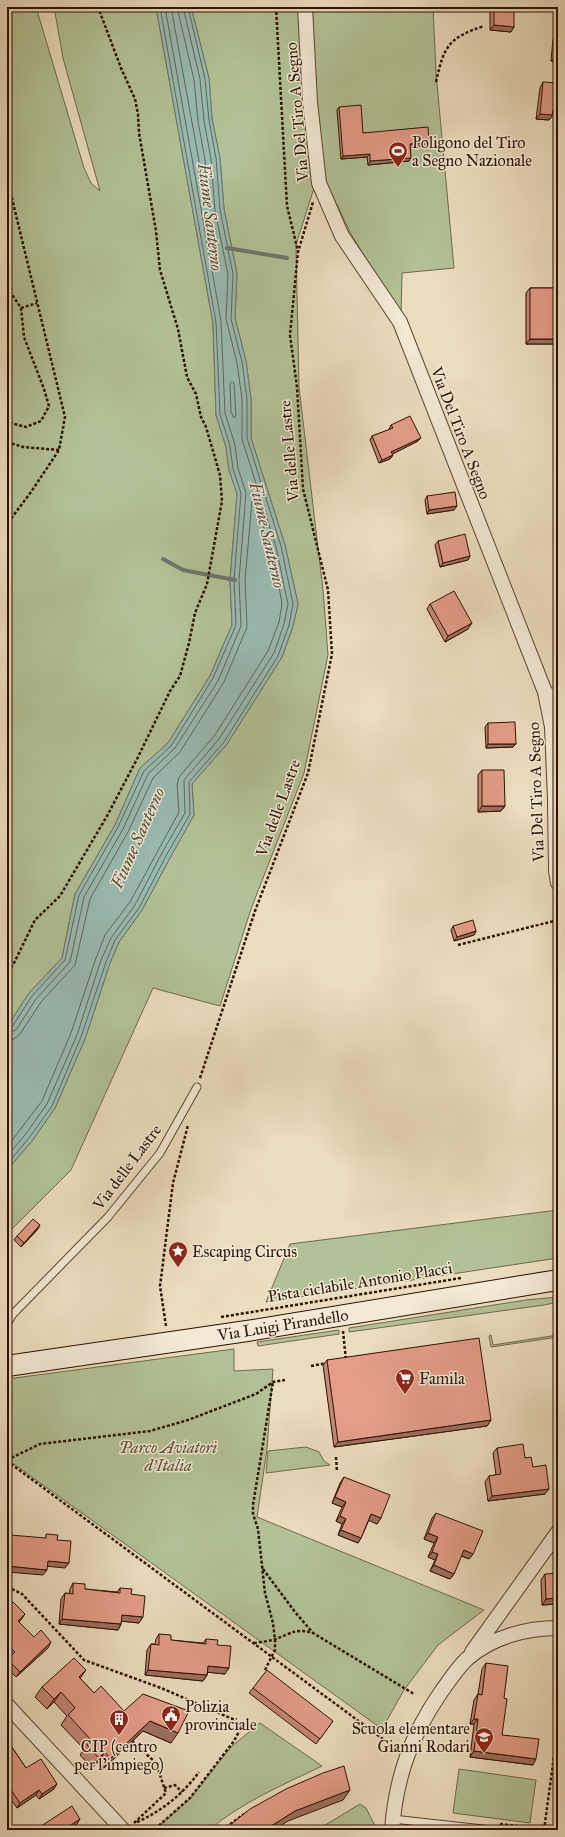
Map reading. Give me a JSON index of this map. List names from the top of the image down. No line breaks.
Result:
{"streets":{"street":["Via Del Tiro A Segno","Via Luigi Pirandello"],"lane":["Via delle Lastre"],"path":["Pista ciclabile Antonio Placci"]},"crossings":[["Via Del Tiro A Segno","Via delle Lastre"]],"water":["Fiume Santerno"],"parks":["Parco Aviatori d'Italia"],"places":{"sports":["Poligono del Tiro a Segno Nazionale"],"place":["Escaping Circus"],"supermarket":["Famila"],"public building":["Polizia provinciale"],"building":["CIP (centro per l'impiego)"],"school or university":["Scuola elementare Gianni Rodari"]}}
